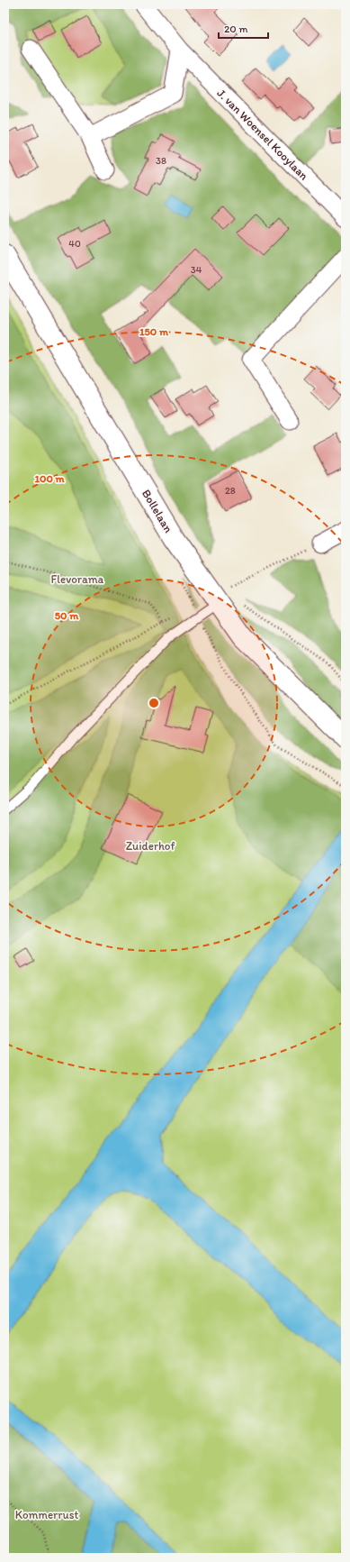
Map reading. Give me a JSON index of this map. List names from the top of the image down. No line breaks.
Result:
{"streets":{"main road":["Bollelaan"],"street":["J. van Woensel Kooylaan"]},"parks":["Flevorama","Zuiderhof","Kommerrust"],"house_numbers":["38","40","34","28"],"scale_bar":"20 m","rings":["150 m","100 m","50 m"]}
